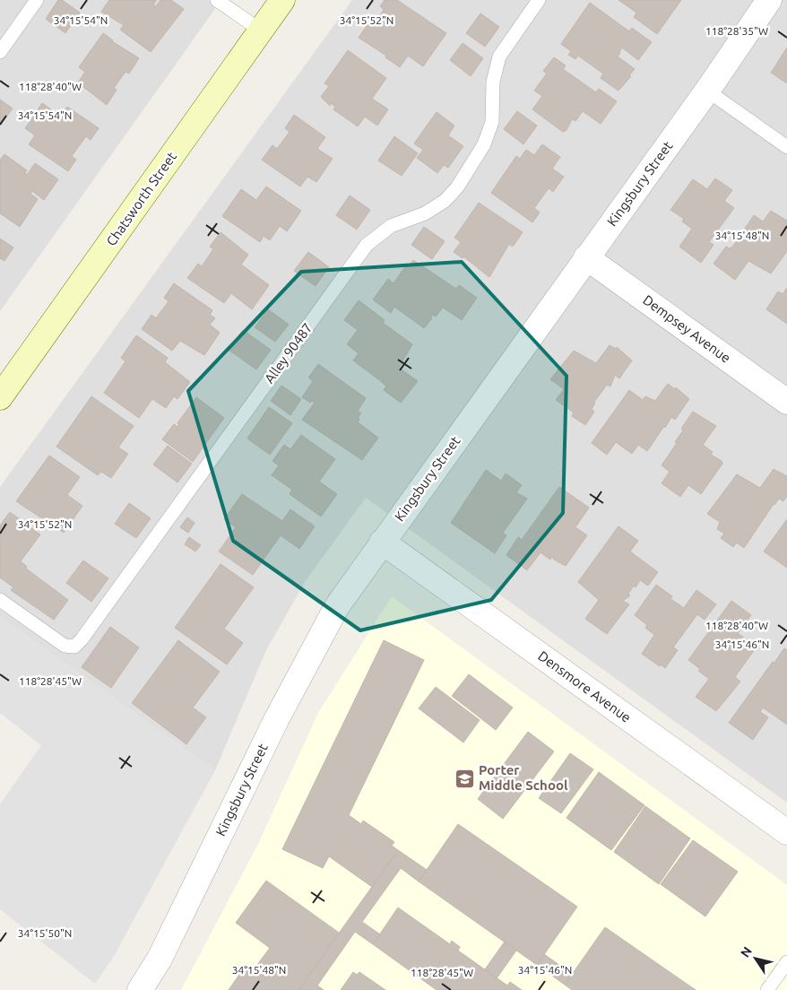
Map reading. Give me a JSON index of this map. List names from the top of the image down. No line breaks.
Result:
{"streets":{"main road":["Chatsworth Street"],"street":["Kingsbury Street","Dempsey Avenue","Densmore Avenue"],"lane":["Alley 90487"]},"crossings":[["Kingsbury Street","Dempsey Avenue"],["Kingsbury Street","Densmore Avenue"]],"places":{"school or university":["Porter Middle School"]},"north":"top left","coordinates":["34°15'54\"N","34°15'52\"N","118°28'35\"W","118°28'40\"W","34°15'48\"N","34°15'46\"N","118°28'45\"W","34°15'50\"N"]}
